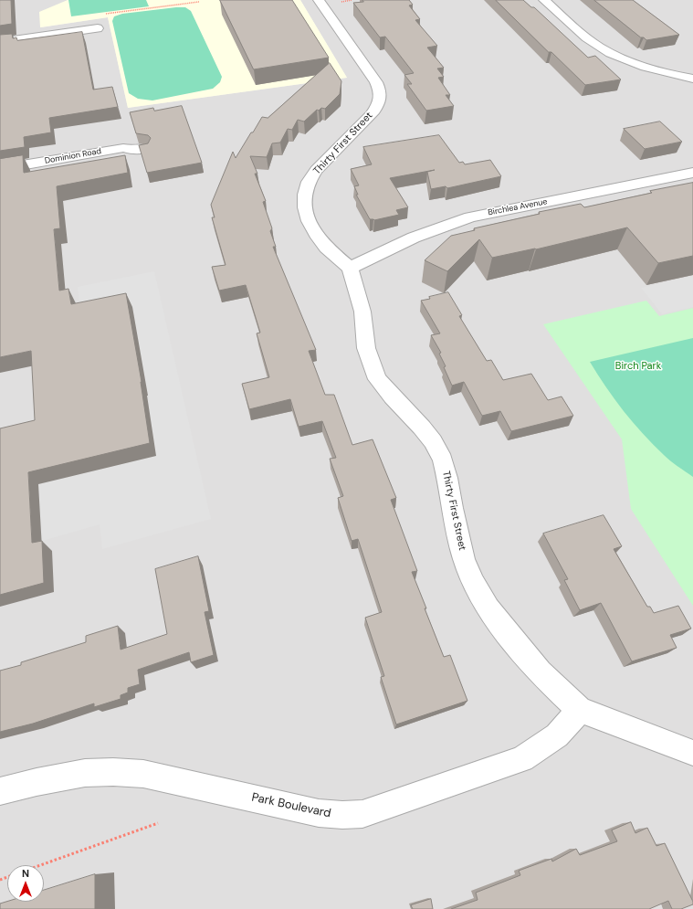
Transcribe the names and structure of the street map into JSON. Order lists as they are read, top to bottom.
{
  "streets": {
    "street": [
      "Thirty First Street",
      "Dominion Road",
      "Birchlea Avenue",
      "Park Boulevard"
    ]
  },
  "crossings": [
    ["Thirty First Street", "Birchlea Avenue"],
    ["Thirty First Street", "Park Boulevard"]
  ],
  "parks": ["Birch Park"],
  "north": "top"
}
